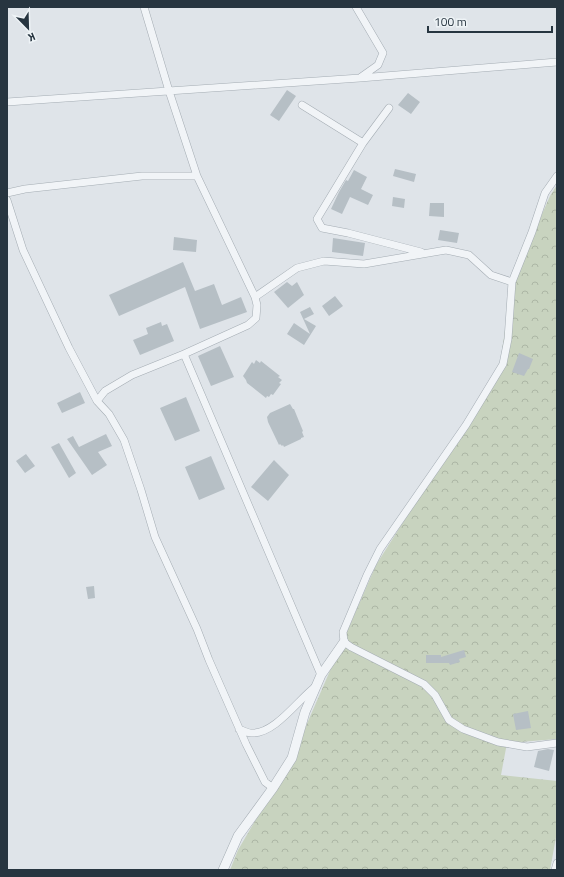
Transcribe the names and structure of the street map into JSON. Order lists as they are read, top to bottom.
{
  "scale_bar": "100 m",
  "north": "bottom right"
}
